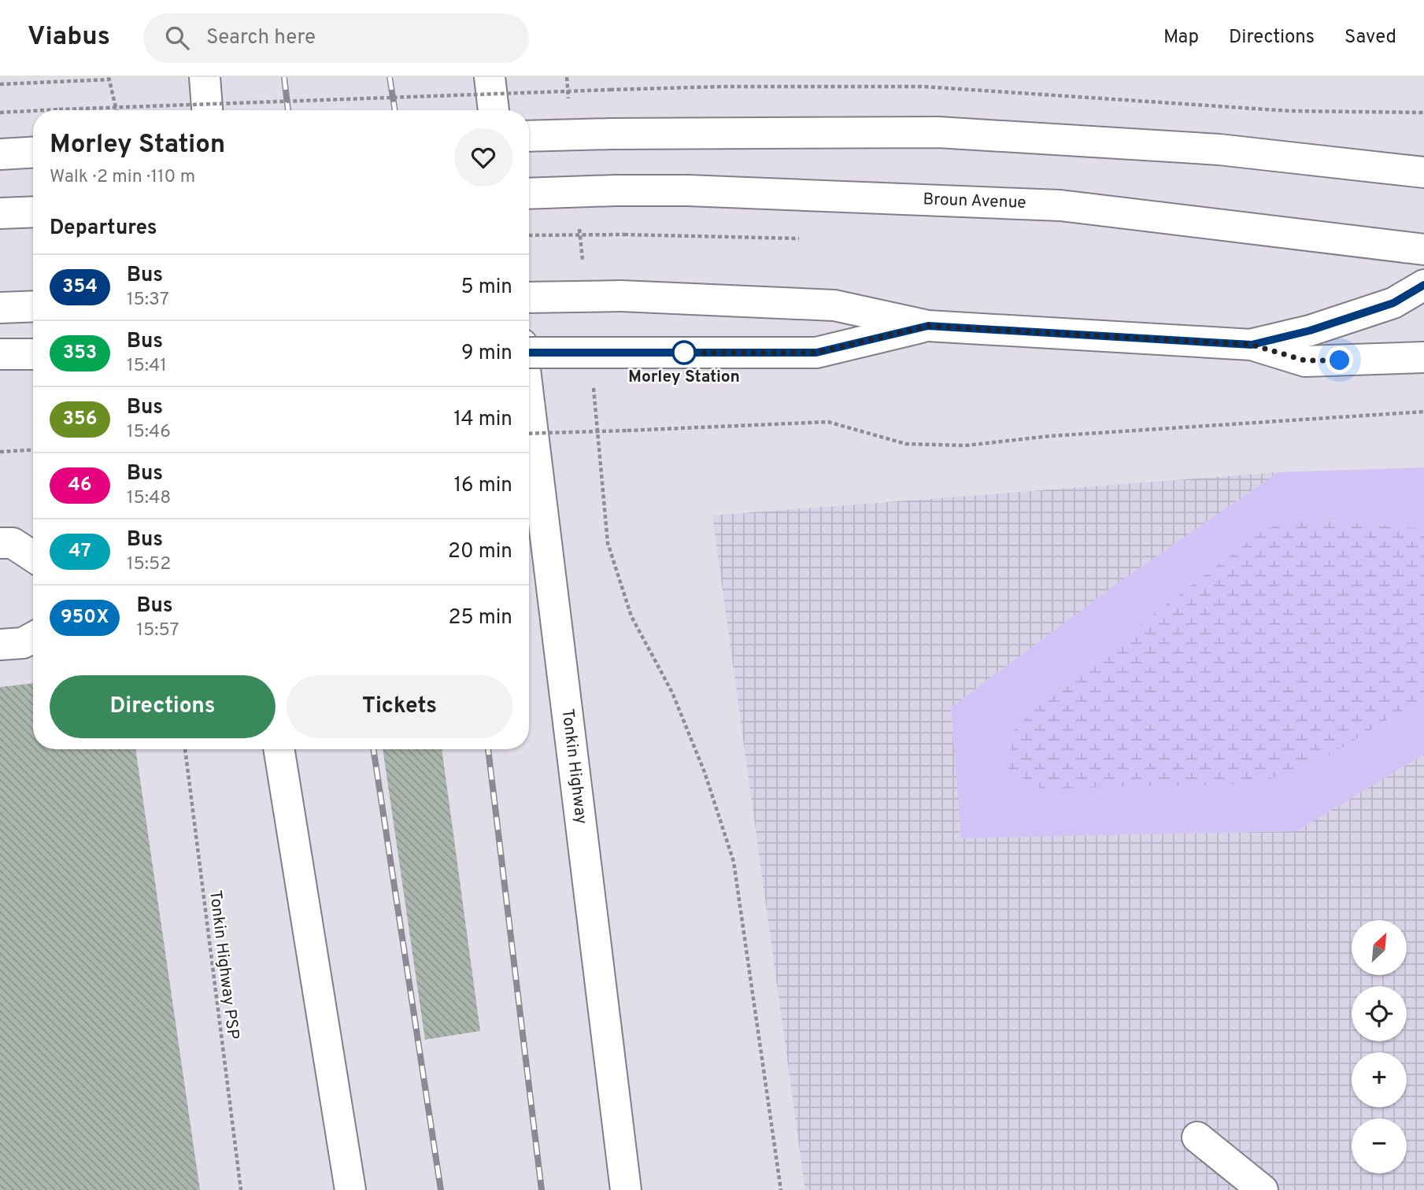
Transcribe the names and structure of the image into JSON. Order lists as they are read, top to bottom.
{
  "streets": {
    "main road": ["Broun Avenue", "Tonkin Highway"],
    "path": ["Tonkin Highway PSP"]
  },
  "places": ["Morley Station"],
  "lines": ["bus line 354"],
  "north": "top right",
  "page": {
    "header": "Viabus",
    "search": "Search here",
    "nav": ["Map", "Directions", "Saved"],
    "heading": [
      ["Morley Station", "Walk · 2 min · 110 m"],
      "Departures"
    ],
    "list": [
      {
        "mark": "354",
        "name": "Bus",
        "note": "15:37",
        "value": "5 min"
      },
      {
        "mark": "353",
        "name": "Bus",
        "note": "15:41",
        "value": "9 min"
      },
      {
        "mark": "356",
        "name": "Bus",
        "note": "15:46",
        "value": "14 min"
      },
      {
        "mark": "46",
        "name": "Bus",
        "note": "15:48",
        "value": "16 min"
      },
      {
        "mark": "47",
        "name": "Bus",
        "note": "15:52",
        "value": "20 min"
      },
      {
        "mark": "950X",
        "name": "Bus",
        "note": "15:57",
        "value": "25 min"
      }
    ],
    "buttons": ["Directions", "Tickets"],
    "map_buttons": ["+", "−"]
  }
}
